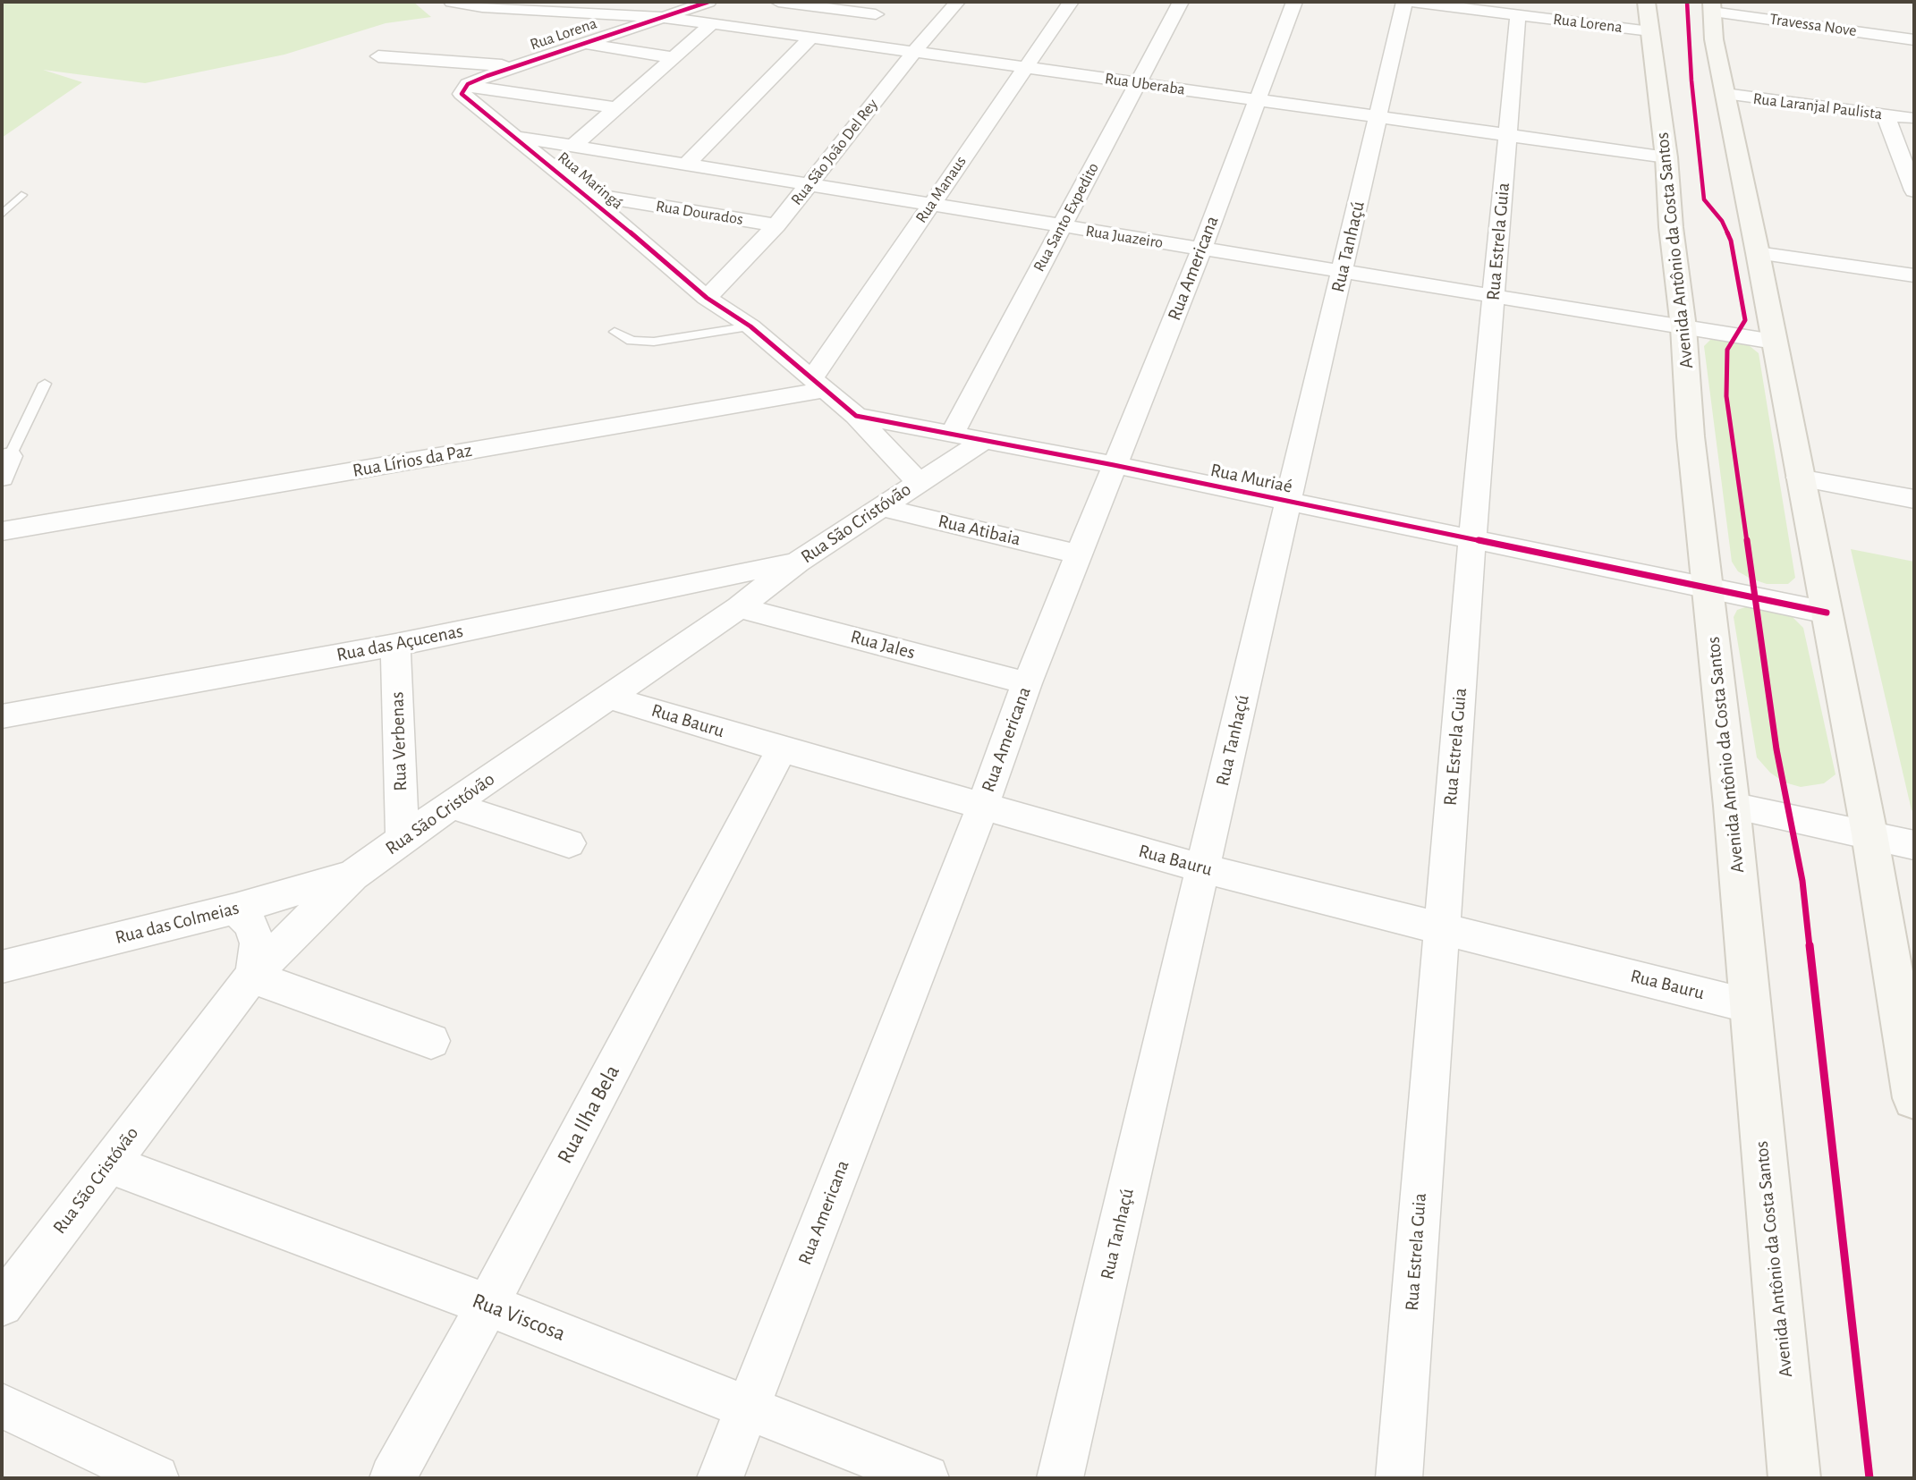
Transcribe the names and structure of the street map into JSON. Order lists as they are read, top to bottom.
{
  "streets": {
    "street": [
      "Rua Lorena",
      "Travessa Nove",
      "Rua Uberaba",
      "Rua Laranjal Paulista",
      "Rua São João Del Rey",
      "Rua Maringá",
      "Rua Manaus",
      "Rua Dourados",
      "Rua Santo Expedito",
      "Rua Juazeiro",
      "Rua Estrela Guia",
      "Rua Tanhaçú",
      "Avenida Antônio da Costa Santos",
      "Rua Americana",
      "Rua Lírios da Paz",
      "Rua Muriaé",
      "Rua São Cristóvão",
      "Rua Atibaia",
      "Rua das Açucenas",
      "Rua Jales",
      "Rua Bauru",
      "Rua Verbenas",
      "Rua das Colmeias",
      "Rua Ilha Bela",
      "Rua Viscosa"
    ]
  },
  "crossings": [
    ["Rua Lorena", "Rua Uberaba"],
    ["Rua Lorena", "Rua Maringá"],
    ["Rua Lorena", "Rua Estrela Guia"],
    ["Rua Lorena", "Avenida Antônio da Costa Santos"],
    ["Rua Uberaba", "Rua São João Del Rey"],
    ["Rua Uberaba", "Rua Manaus"],
    ["Rua Uberaba", "Rua Santo Expedito"],
    ["Rua Uberaba", "Rua Estrela Guia"],
    ["Rua Uberaba", "Rua Tanhaçú"],
    ["Rua Uberaba", "Avenida Antônio da Costa Santos"],
    ["Rua Uberaba", "Rua Americana"],
    ["Rua São João Del Rey", "Rua Maringá"],
    ["Rua São João Del Rey", "Rua Dourados"],
    ["Rua São João Del Rey", "Rua Juazeiro"],
    ["Rua São João Del Rey", "Rua Muriaé"],
    ["Rua Maringá", "Rua Dourados"],
    ["Rua Maringá", "Rua Juazeiro"],
    ["Rua Maringá", "Rua Muriaé"],
    ["Rua Manaus", "Rua Juazeiro"],
    ["Rua Manaus", "Rua Lírios da Paz"],
    ["Rua Manaus", "Rua Muriaé"],
    ["Rua Santo Expedito", "Rua Juazeiro"],
    ["Rua Santo Expedito", "Rua Muriaé"],
    ["Rua Juazeiro", "Rua Estrela Guia"],
    ["Rua Juazeiro", "Rua Tanhaçú"],
    ["Rua Juazeiro", "Avenida Antônio da Costa Santos"],
    ["Rua Juazeiro", "Rua Americana"],
    ["Rua Estrela Guia", "Rua Muriaé"],
    ["Rua Estrela Guia", "Rua Bauru"],
    ["Rua Tanhaçú", "Rua Muriaé"],
    ["Rua Tanhaçú", "Rua Bauru"],
    ["Avenida Antônio da Costa Santos", "Rua Muriaé"],
    ["Avenida Antônio da Costa Santos", "Rua Bauru"],
    ["Rua Americana", "Rua Muriaé"],
    ["Rua Americana", "Rua Atibaia"],
    ["Rua Americana", "Rua Jales"],
    ["Rua Americana", "Rua Bauru"],
    ["Rua Americana", "Rua Viscosa"],
    ["Rua Lírios da Paz", "Rua Muriaé"],
    ["Rua Muriaé", "Rua São Cristóvão"],
    ["Rua São Cristóvão", "Rua Atibaia"],
    ["Rua São Cristóvão", "Rua das Açucenas"],
    ["Rua São Cristóvão", "Rua Jales"],
    ["Rua São Cristóvão", "Rua Bauru"],
    ["Rua São Cristóvão", "Rua Verbenas"],
    ["Rua São Cristóvão", "Rua das Colmeias"],
    ["Rua São Cristóvão", "Rua Viscosa"],
    ["Rua das Açucenas", "Rua Verbenas"],
    ["Rua Bauru", "Rua Ilha Bela"],
    ["Rua Ilha Bela", "Rua Viscosa"]
  ]
}
